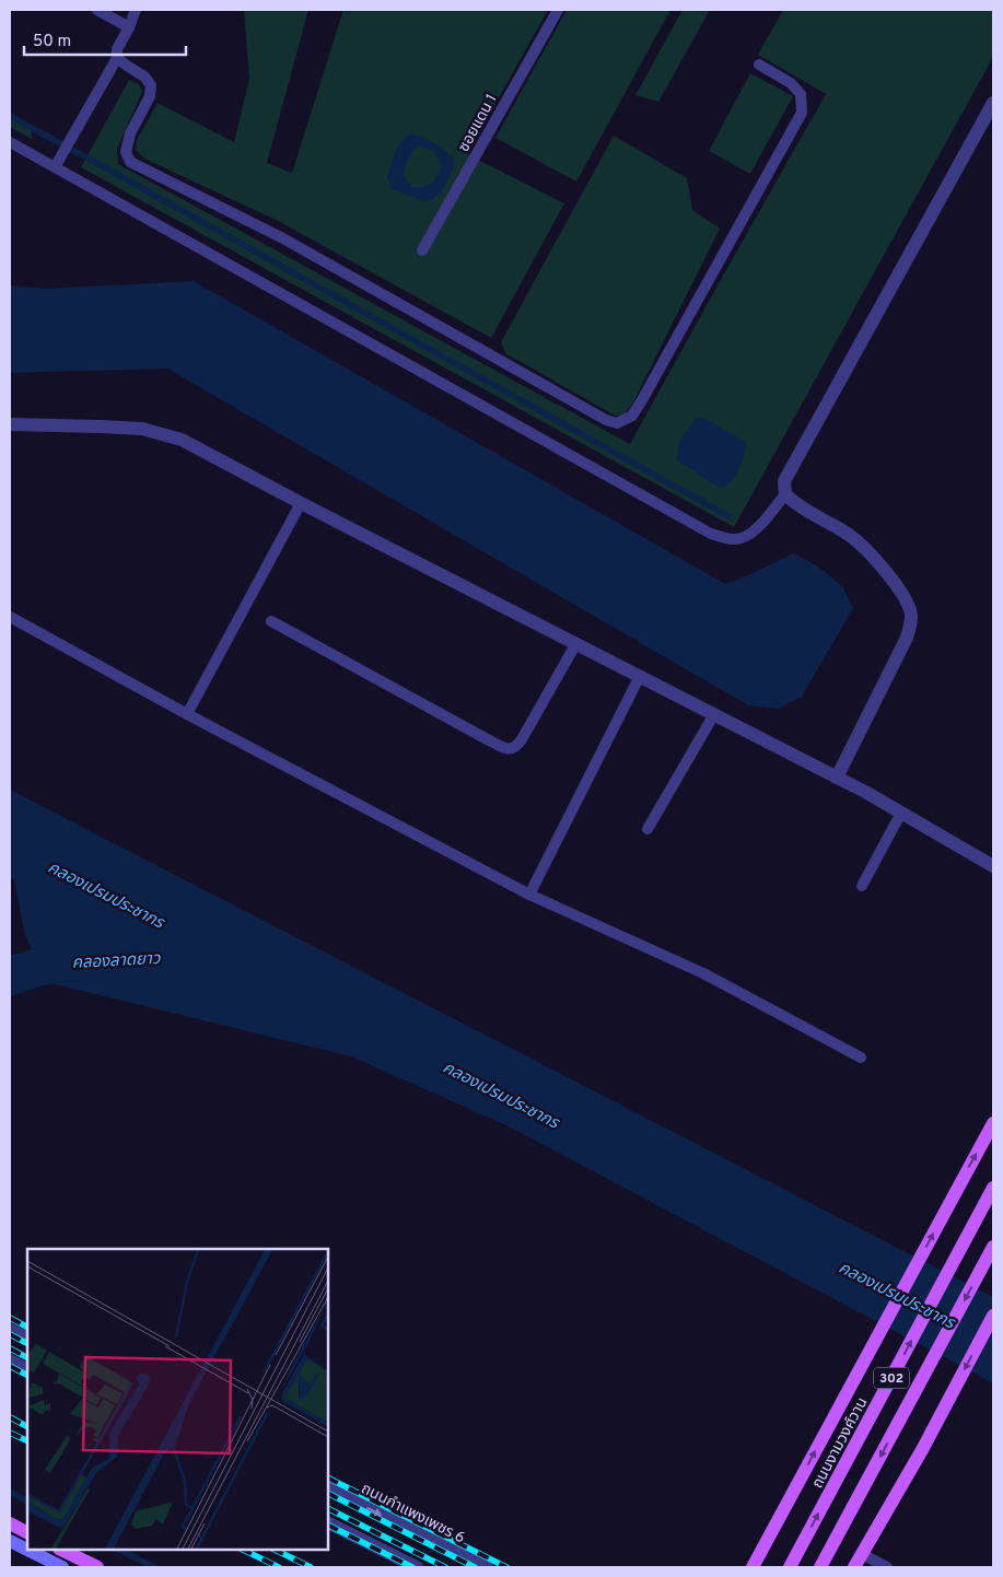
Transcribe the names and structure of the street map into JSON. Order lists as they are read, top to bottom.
{
  "streets": {
    "main road": ["302", "ถนนงามวงศ์วาน"],
    "street": ["ถนนกำแพงเพชร 6"],
    "lane": ["ซอยแดน 1"]
  },
  "water": ["คลองเปรมประชากร", "คลองลาดยาว"],
  "scale_bar": "50 m"
}
